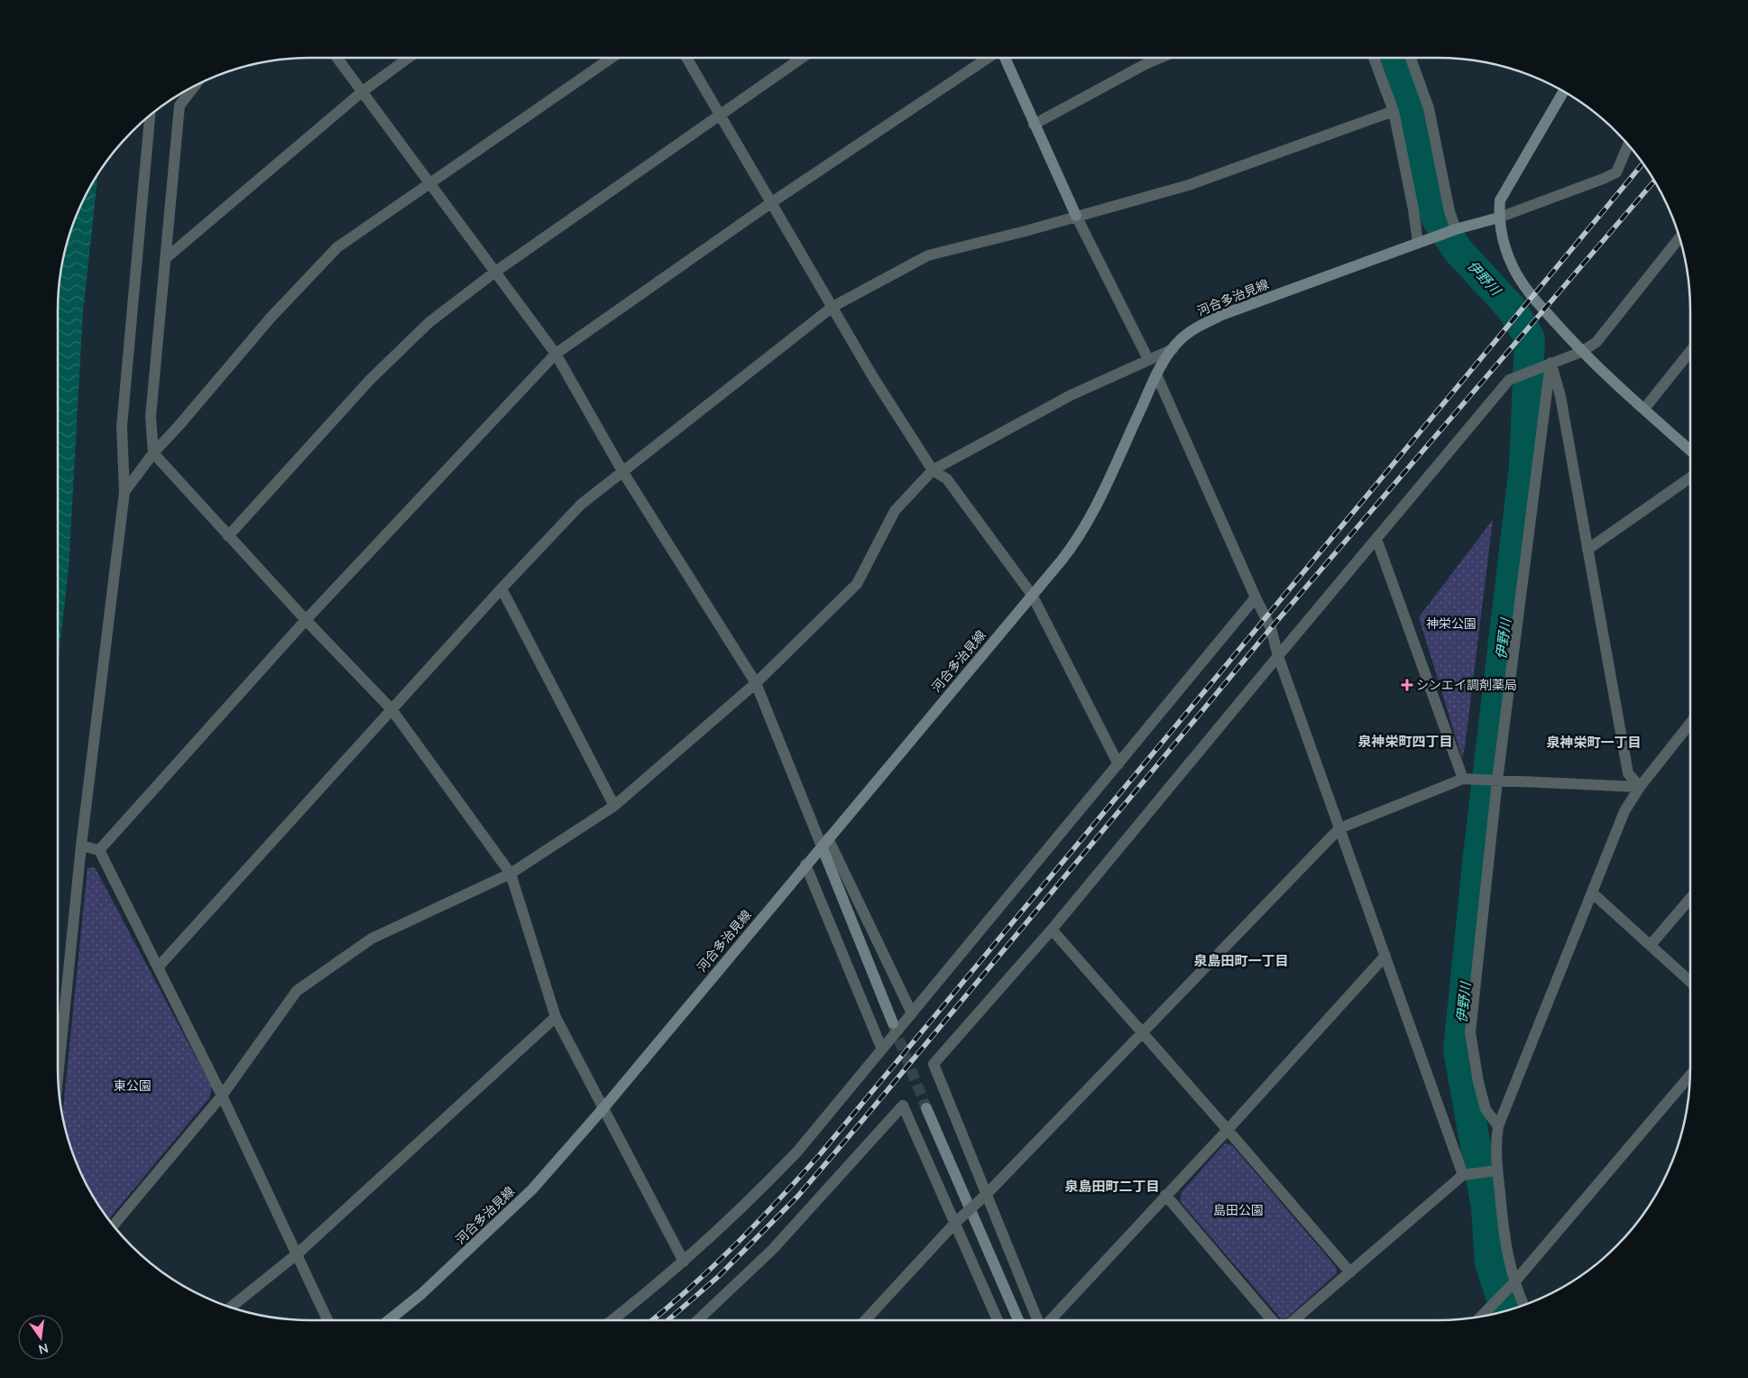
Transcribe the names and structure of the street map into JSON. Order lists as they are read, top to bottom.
{
  "streets": {
    "main road": ["河合多治見線"]
  },
  "districts": [
    "泉神栄町四丁目",
    "泉神栄町一丁目",
    "泉島田町一丁目",
    "泉島田町二丁目"
  ],
  "water": ["伊野川"],
  "parks": ["神栄公園", "東公園", "島田公園"],
  "places": {
    "health": ["シンエイ調剤薬局"]
  },
  "north": "bottom"
}
